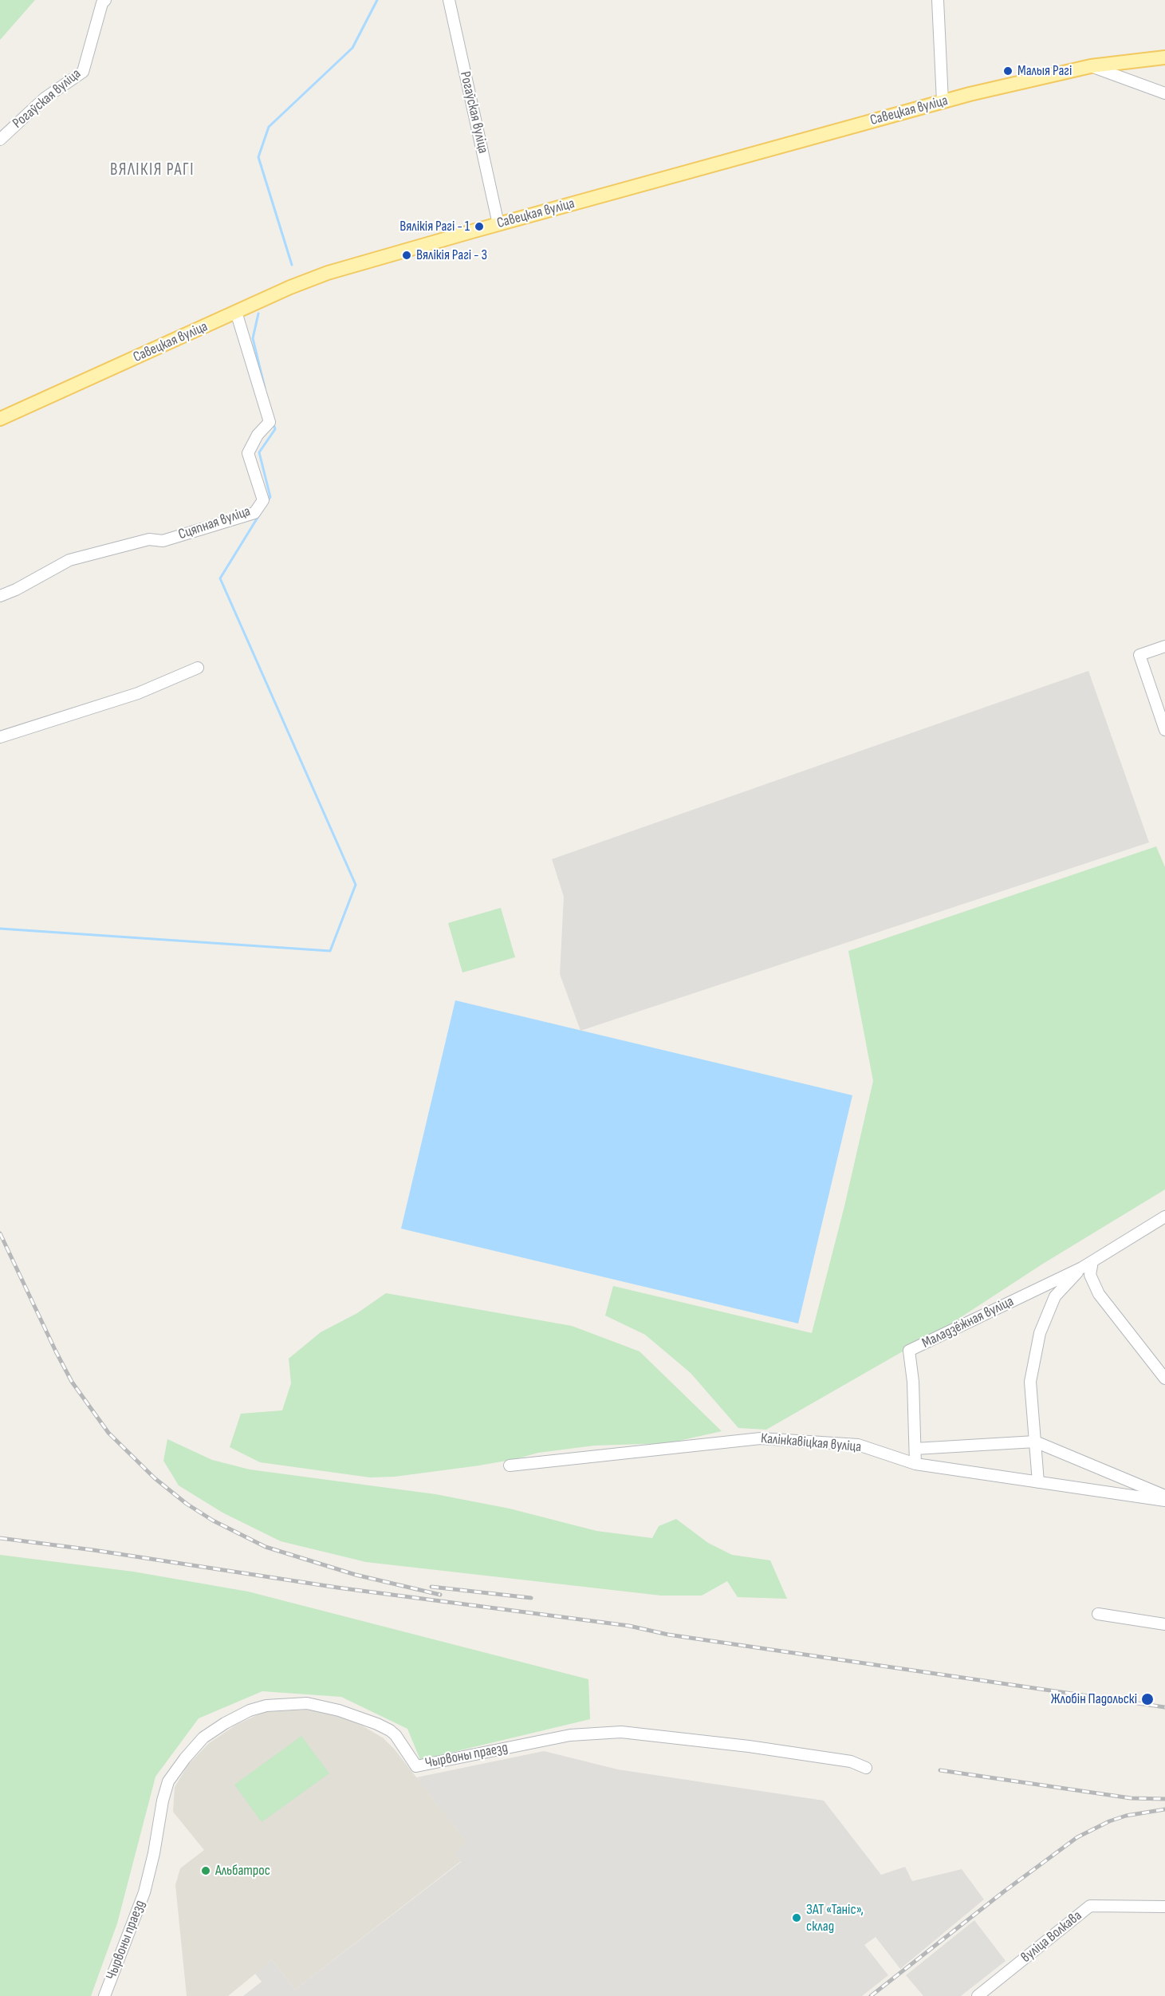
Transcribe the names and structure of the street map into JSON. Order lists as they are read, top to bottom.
{
  "streets": {
    "main road": ["Савецкая вуліца"],
    "street": [
      "Рогаўская вуліца",
      "Сцяпная вуліца",
      "Маладзёжная вуліца",
      "Калінкавіцкая вуліца",
      "Чырвоны праезд",
      "вуліца Волкава"
    ]
  },
  "crossings": [
    ["Рогаўская вуліца", "Савецкая вуліца"],
    ["Савецкая вуліца", "Сцяпная вуліца"]
  ],
  "districts": ["ВЯЛІКІЯ РАГІ"],
  "places": [
    "Малыя Рагі",
    "Вялікія Рагі - 1",
    "Вялікія Рагі - 3",
    "Жлобін Падольскі",
    "Альбатрос",
    "ЗАТ «Таніс», склад"
  ]
}
